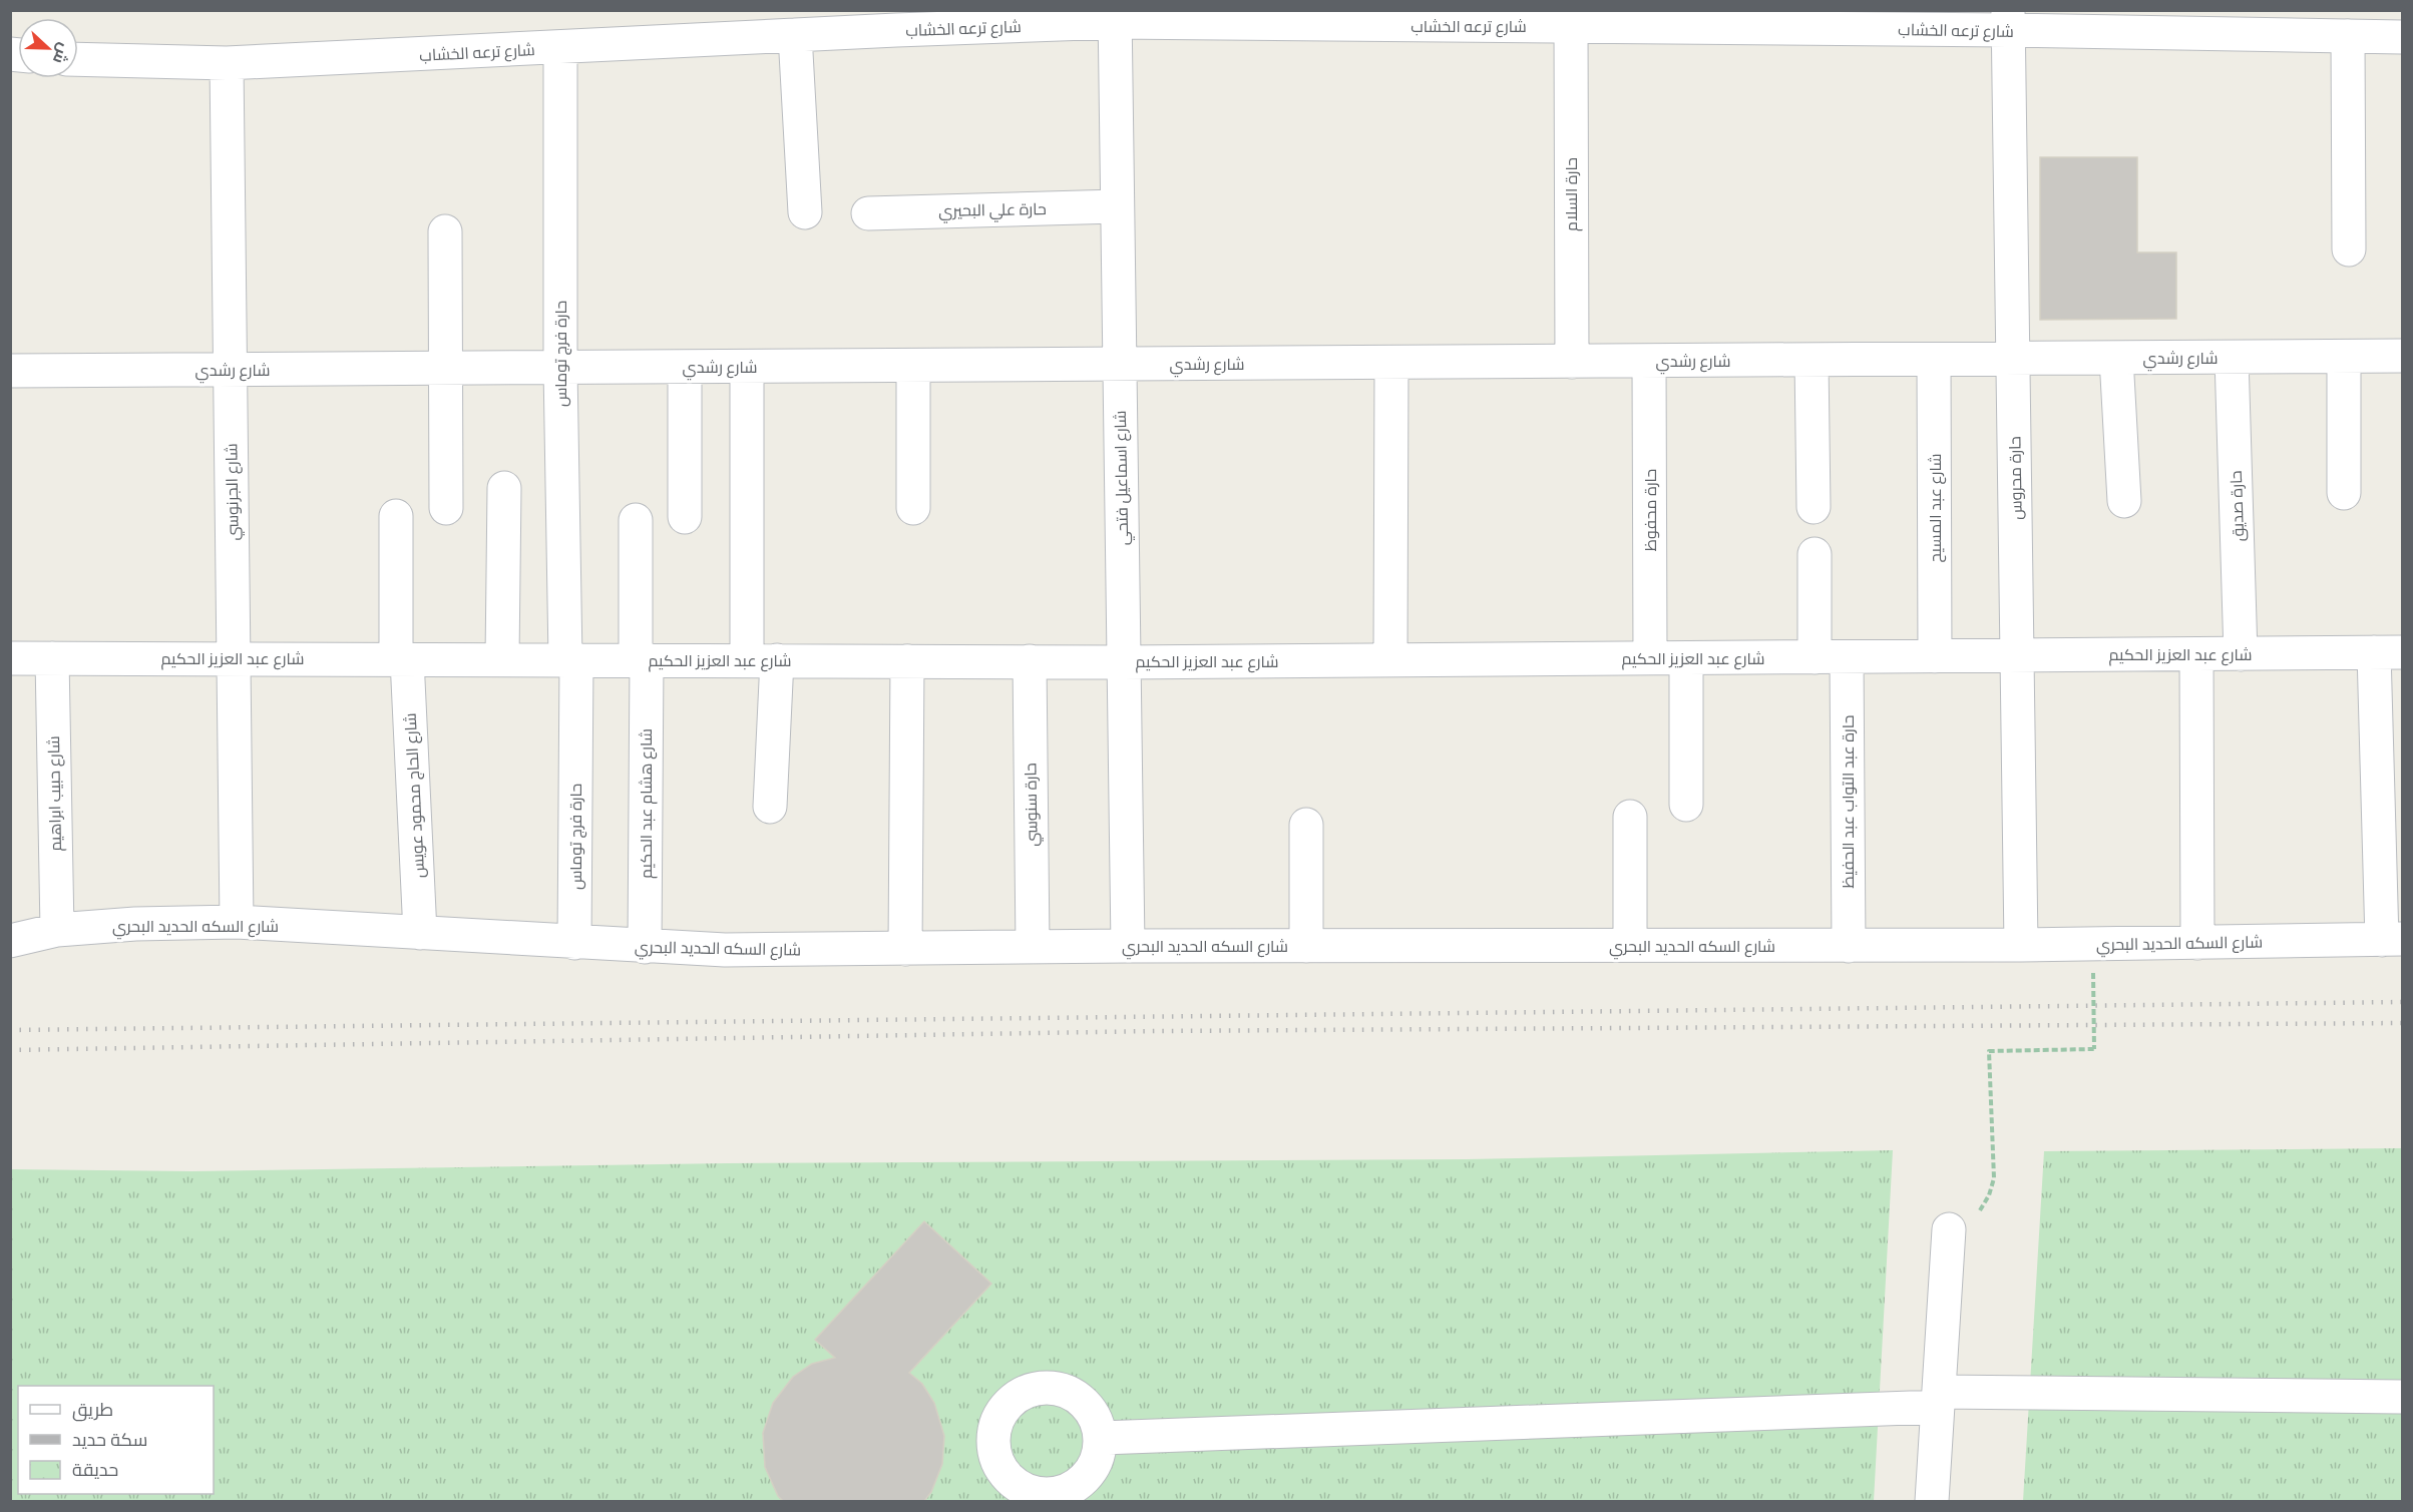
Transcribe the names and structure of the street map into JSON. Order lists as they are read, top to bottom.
{
  "streets": {
    "street": [
      "شارع ترعه الخشاب",
      "حارة السلام",
      "حارة علي البحيري",
      "حارة فرج توماس",
      "شارع رشدي",
      "شارع اسماعيل فتحي",
      "حارة محروس",
      "شارع الجرنوسي",
      "حارة صديق",
      "شارع عبد المسيح",
      "حارة محفوظ",
      "شارع عبد العزيز الحكيم",
      "شارع حبيب ابراهيم",
      "شارع الحاج محمود عويس",
      "حارة عبد التواب عبد الحفيظ",
      "شارع هشام عبد الحكيم",
      "حارة سنوسي",
      "شارع السكه الحديد البحري"
    ]
  },
  "crossings": [
    ["شارع ترعه الخشاب", "حارة السلام"],
    ["شارع ترعه الخشاب", "حارة فرج توماس"],
    ["شارع ترعه الخشاب", "شارع اسماعيل فتحي"],
    ["شارع ترعه الخشاب", "حارة محروس"],
    ["شارع ترعه الخشاب", "شارع الجرنوسي"],
    ["حارة السلام", "شارع رشدي"],
    ["حارة علي البحيري", "شارع اسماعيل فتحي"],
    ["حارة فرج توماس", "شارع رشدي"],
    ["حارة فرج توماس", "شارع عبد العزيز الحكيم"],
    ["حارة فرج توماس", "شارع السكه الحديد البحري"],
    ["شارع رشدي", "شارع اسماعيل فتحي"],
    ["شارع رشدي", "حارة محروس"],
    ["شارع رشدي", "شارع الجرنوسي"],
    ["شارع رشدي", "حارة صديق"],
    ["شارع رشدي", "شارع عبد المسيح"],
    ["شارع رشدي", "حارة محفوظ"],
    ["شارع اسماعيل فتحي", "شارع عبد العزيز الحكيم"],
    ["شارع اسماعيل فتحي", "شارع السكه الحديد البحري"],
    ["حارة محروس", "شارع عبد العزيز الحكيم"],
    ["حارة محروس", "شارع السكه الحديد البحري"],
    ["شارع الجرنوسي", "شارع عبد العزيز الحكيم"],
    ["شارع الجرنوسي", "شارع السكه الحديد البحري"],
    ["حارة صديق", "شارع عبد العزيز الحكيم"],
    ["شارع عبد المسيح", "شارع عبد العزيز الحكيم"],
    ["حارة محفوظ", "شارع عبد العزيز الحكيم"],
    ["شارع عبد العزيز الحكيم", "شارع حبيب ابراهيم"],
    ["شارع عبد العزيز الحكيم", "شارع الحاج محمود عويس"],
    ["شارع عبد العزيز الحكيم", "حارة عبد التواب عبد الحفيظ"],
    ["شارع عبد العزيز الحكيم", "شارع هشام عبد الحكيم"],
    ["شارع عبد العزيز الحكيم", "حارة سنوسي"],
    ["شارع حبيب ابراهيم", "شارع السكه الحديد البحري"],
    ["شارع الحاج محمود عويس", "شارع السكه الحديد البحري"],
    ["حارة عبد التواب عبد الحفيظ", "شارع السكه الحديد البحري"],
    ["شارع هشام عبد الحكيم", "شارع السكه الحديد البحري"],
    ["حارة سنوسي", "شارع السكه الحديد البحري"]
  ],
  "legend": ["طريق", "سكة حديد", "حديقة"],
  "north": "right"
}
